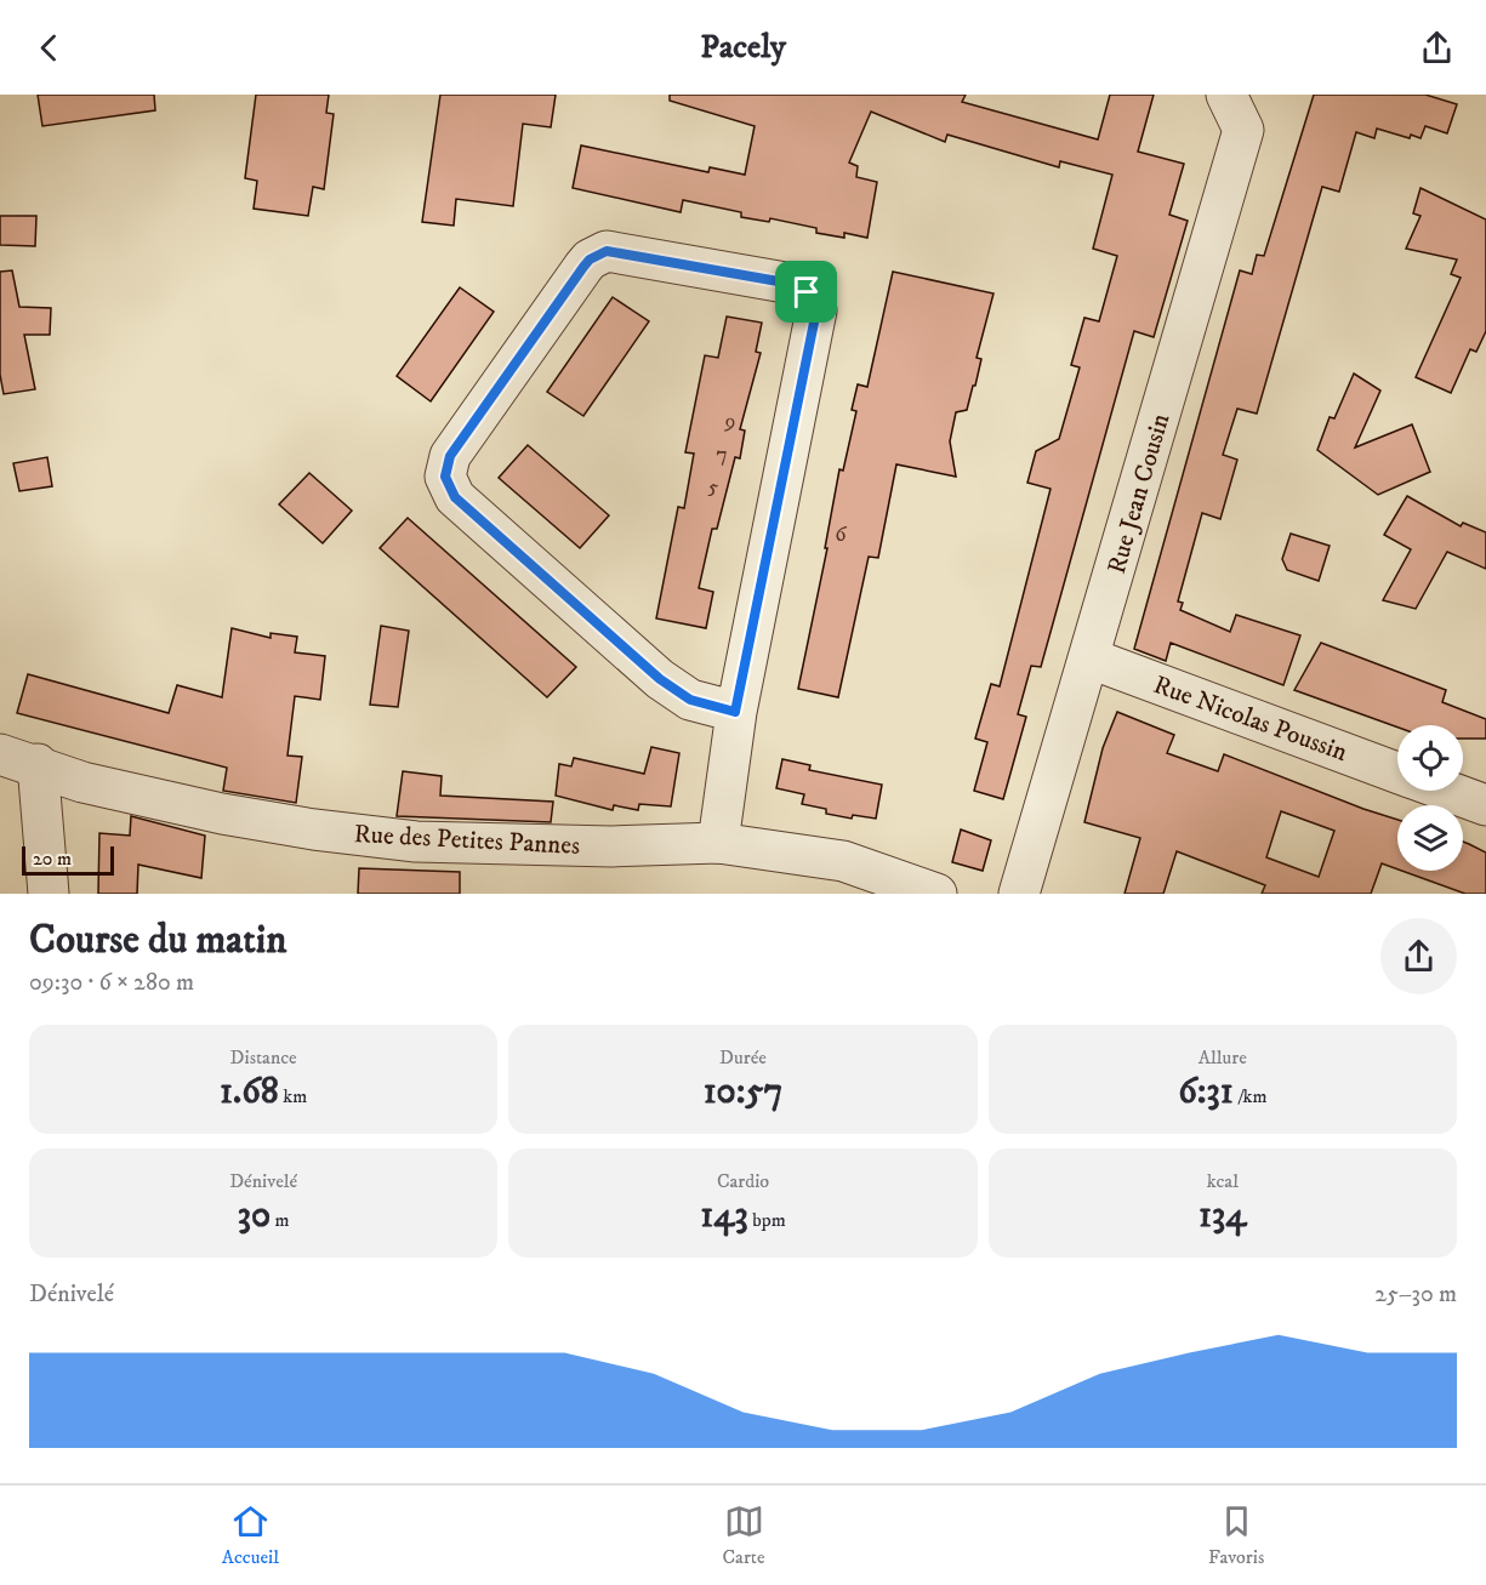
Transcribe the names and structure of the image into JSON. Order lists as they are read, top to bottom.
{
  "streets": {
    "street": ["Rue Jean Cousin", "Rue Nicolas Poussin", "Rue des Petites Pannes"]
  },
  "crossings": [
    ["Rue Jean Cousin", "Rue Nicolas Poussin"]
  ],
  "house_numbers": [
    "9",
    "7",
    "5",
    "6"
  ],
  "scale_bar": "20 m",
  "page": {
    "header": "Pacely",
    "scale": "20 m",
    "heading": ["Course du matin", "09:30 · 6 × 280 m"],
    "stats": [
      ["Distance", "1.68 km"],
      ["Durée", "10:57"],
      ["Allure", "6:31 /km"],
      ["Dénivelé", "30 m"],
      ["Cardio", "143 bpm"],
      ["kcal", "134"]
    ],
    "chart": ["Dénivelé", "25–30 m"],
    "tabs": ["Accueil", "Carte", "Favoris"]
  }
}
